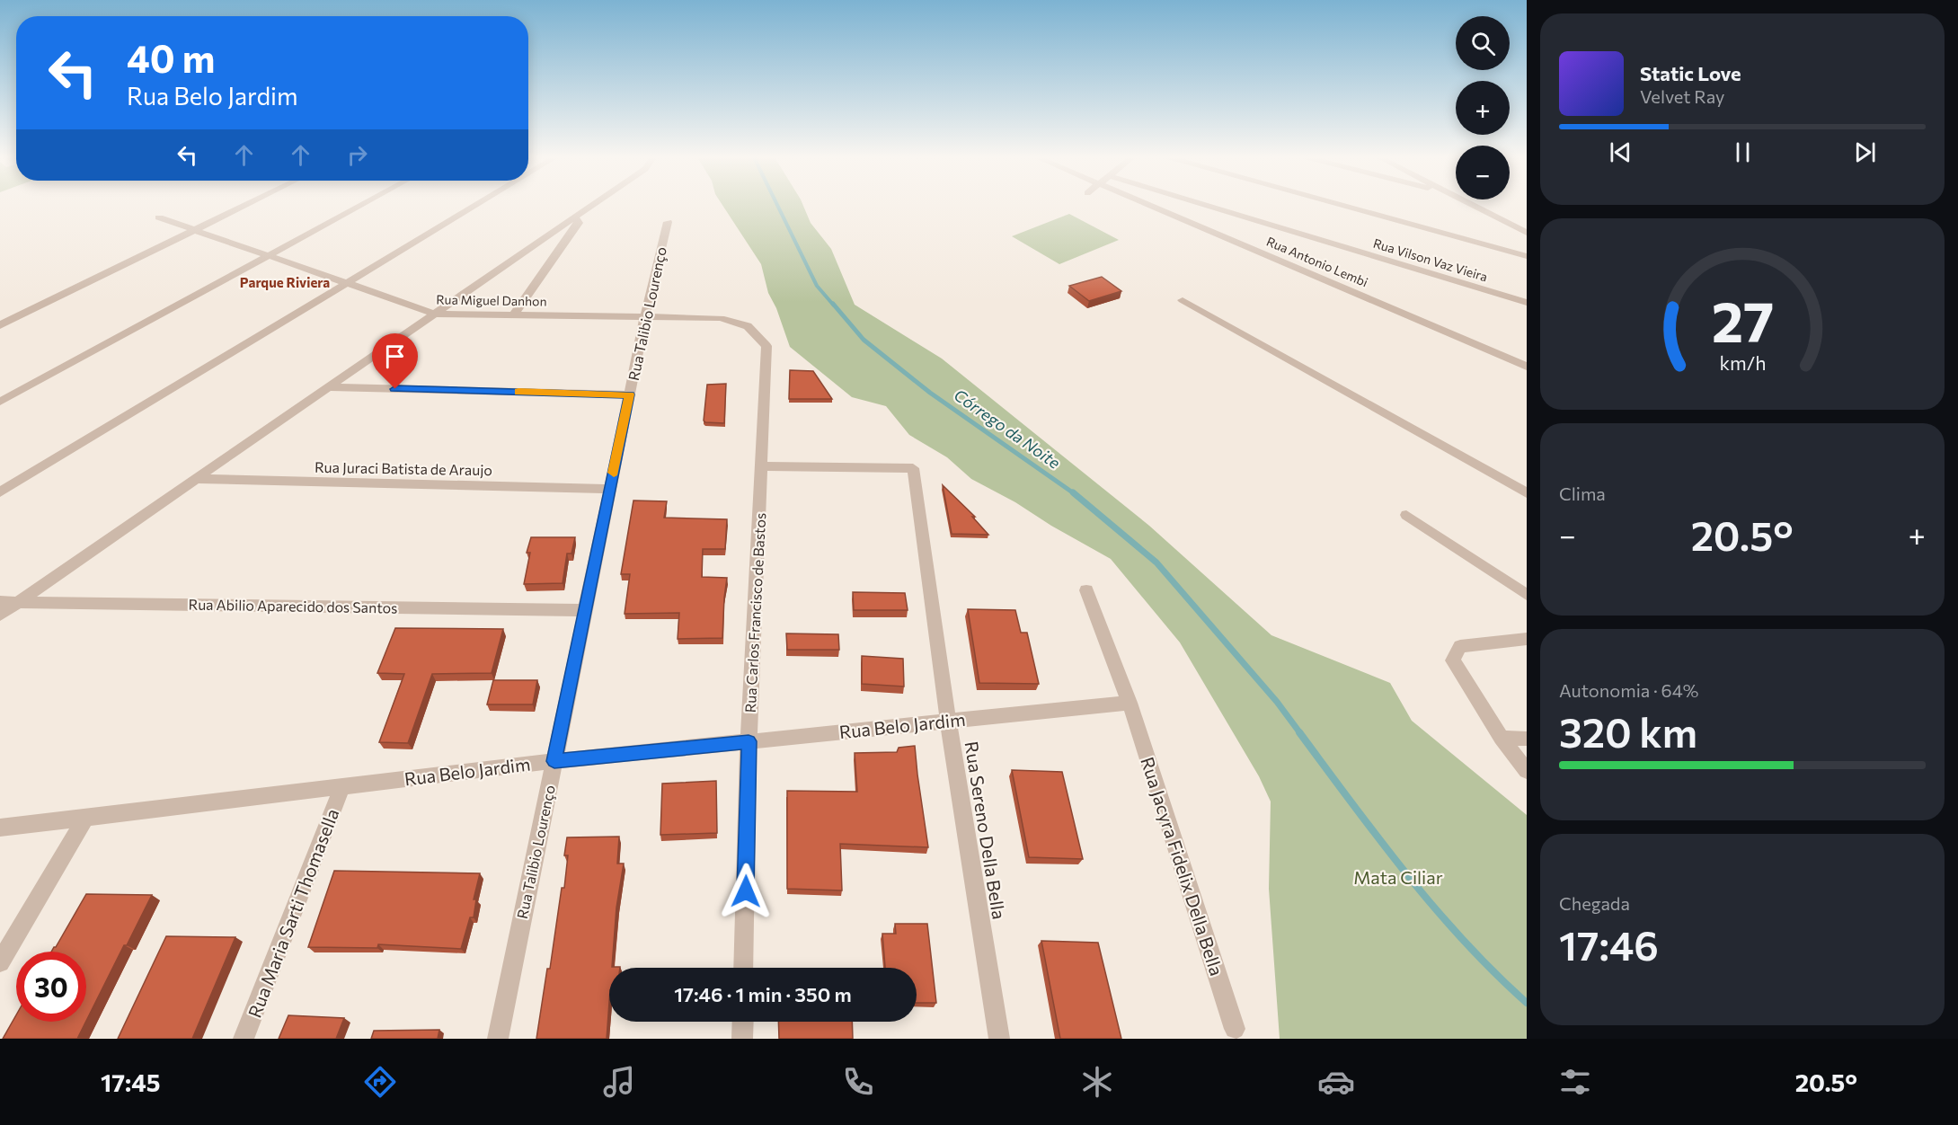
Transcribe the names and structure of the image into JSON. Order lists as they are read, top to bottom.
{
  "streets": {
    "street": [
      "Rua Vilson Vaz Vieira",
      "Rua Antonio Lembi",
      "Rua Miguel Danhon",
      "Rua Talibio Lourenço",
      "Rua Juraci Batista de Araujo",
      "Rua Abilio Aparecido dos Santos",
      "Rua Carlos Francisco de Bastos",
      "Rua Belo Jardim",
      "Rua Sereno Della Bella",
      "Rua Jacyra Fidelix Della Bella",
      "Rua Maria Sarti Thomasella"
    ]
  },
  "crossings": [
    ["Rua Miguel Danhon", "Rua Talibio Lourenço"],
    ["Rua Miguel Danhon", "Rua Carlos Francisco de Bastos"],
    ["Rua Talibio Lourenço", "Rua Juraci Batista de Araujo"],
    ["Rua Talibio Lourenço", "Rua Abilio Aparecido dos Santos"],
    ["Rua Talibio Lourenço", "Rua Belo Jardim"],
    ["Rua Carlos Francisco de Bastos", "Rua Belo Jardim"],
    ["Rua Carlos Francisco de Bastos", "Rua Sereno Della Bella"],
    ["Rua Belo Jardim", "Rua Sereno Della Bella"],
    ["Rua Belo Jardim", "Rua Jacyra Fidelix Della Bella"],
    ["Rua Belo Jardim", "Rua Maria Sarti Thomasella"]
  ],
  "districts": ["Parque Riviera"],
  "water": ["Córrego da Noite"],
  "parks": ["Mata Ciliar"],
  "page": {
    "map_buttons": ["+", "−"],
    "turn": ["40 m", "Rua Belo Jardim"],
    "song": ["Static Love", "Velvet Ray"],
    "tile": [
      "Clima",
      ["Autonomia · 64%", "320 km"],
      ["Chegada", "17:46"]
    ],
    "heat": ["−", "20.5°", "+"],
    "limit": "30",
    "trip": "17:46 · 1 min · 350 m",
    "tabs": ["17:45", "20.5°"],
    "gauge": ["27", "km/h"]
  }
}
